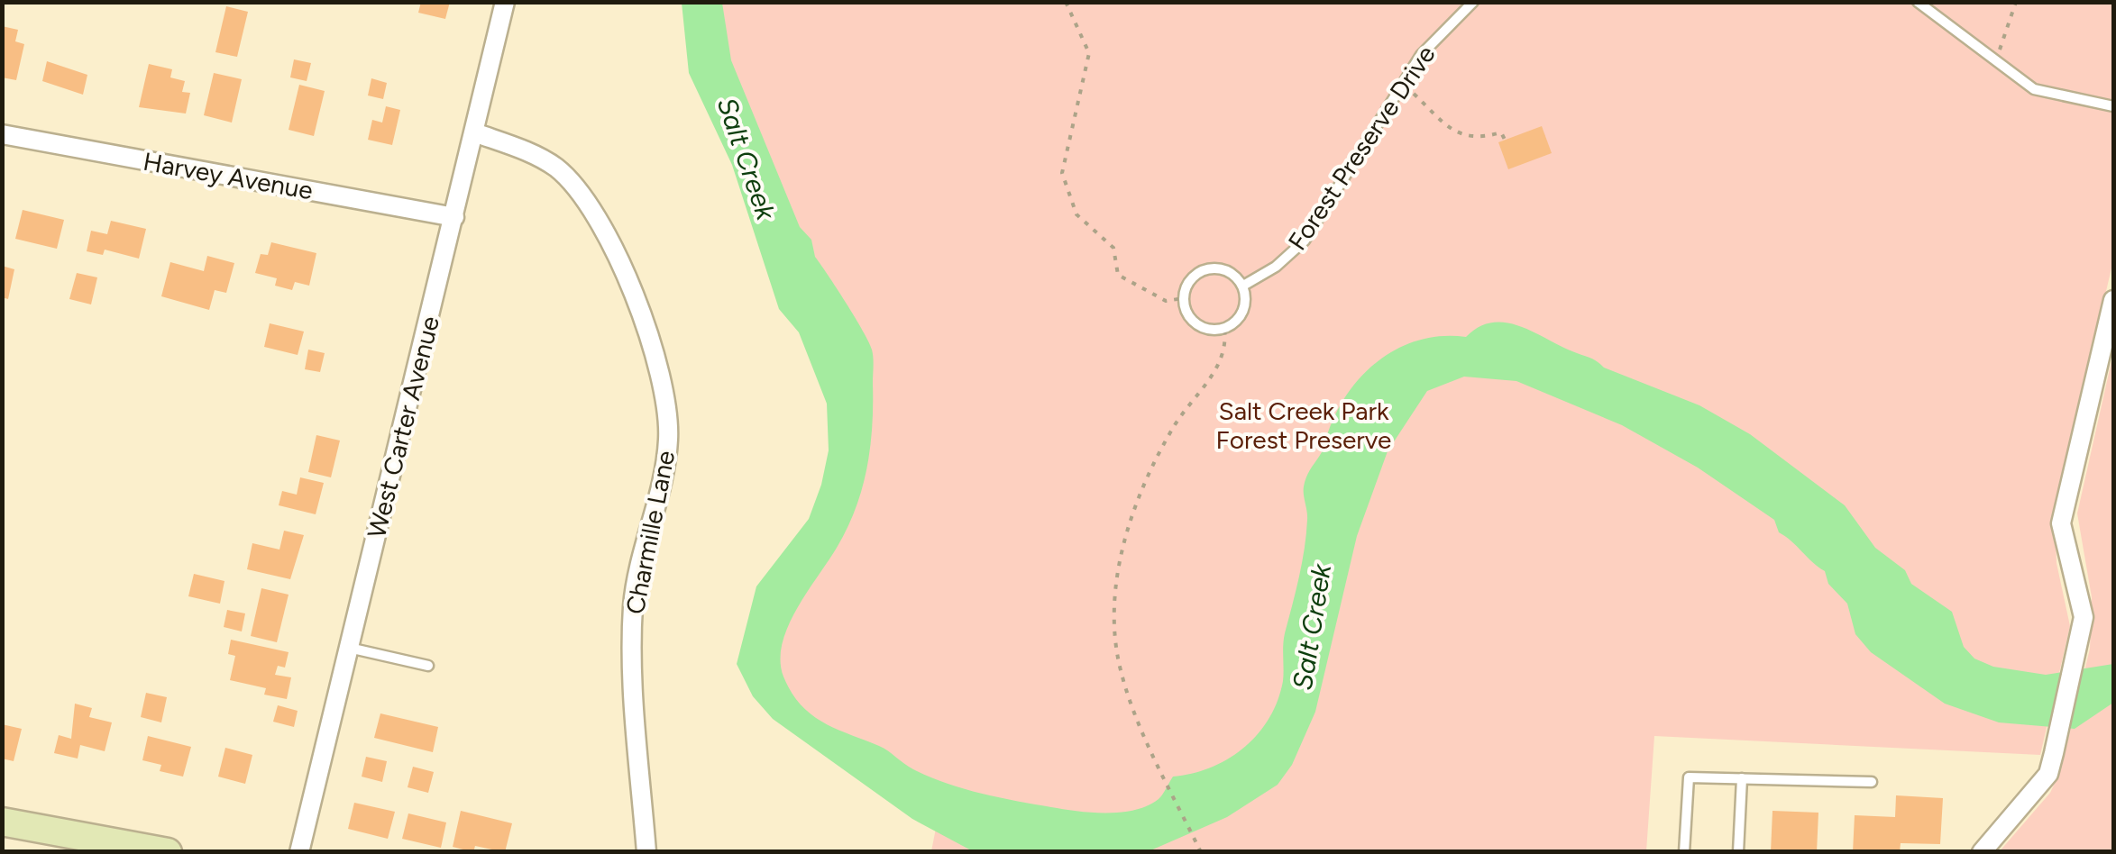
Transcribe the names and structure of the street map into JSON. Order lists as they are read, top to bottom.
{
  "streets": {
    "street": ["Harvey Avenue", "West Carter Avenue", "Charmille Lane"],
    "lane": ["Forest Preserve Drive"]
  },
  "crossings": [
    ["Harvey Avenue", "West Carter Avenue"],
    ["West Carter Avenue", "Charmille Lane"]
  ],
  "water": ["Salt Creek"],
  "parks": ["Salt Creek Park Forest Preserve"]
}
